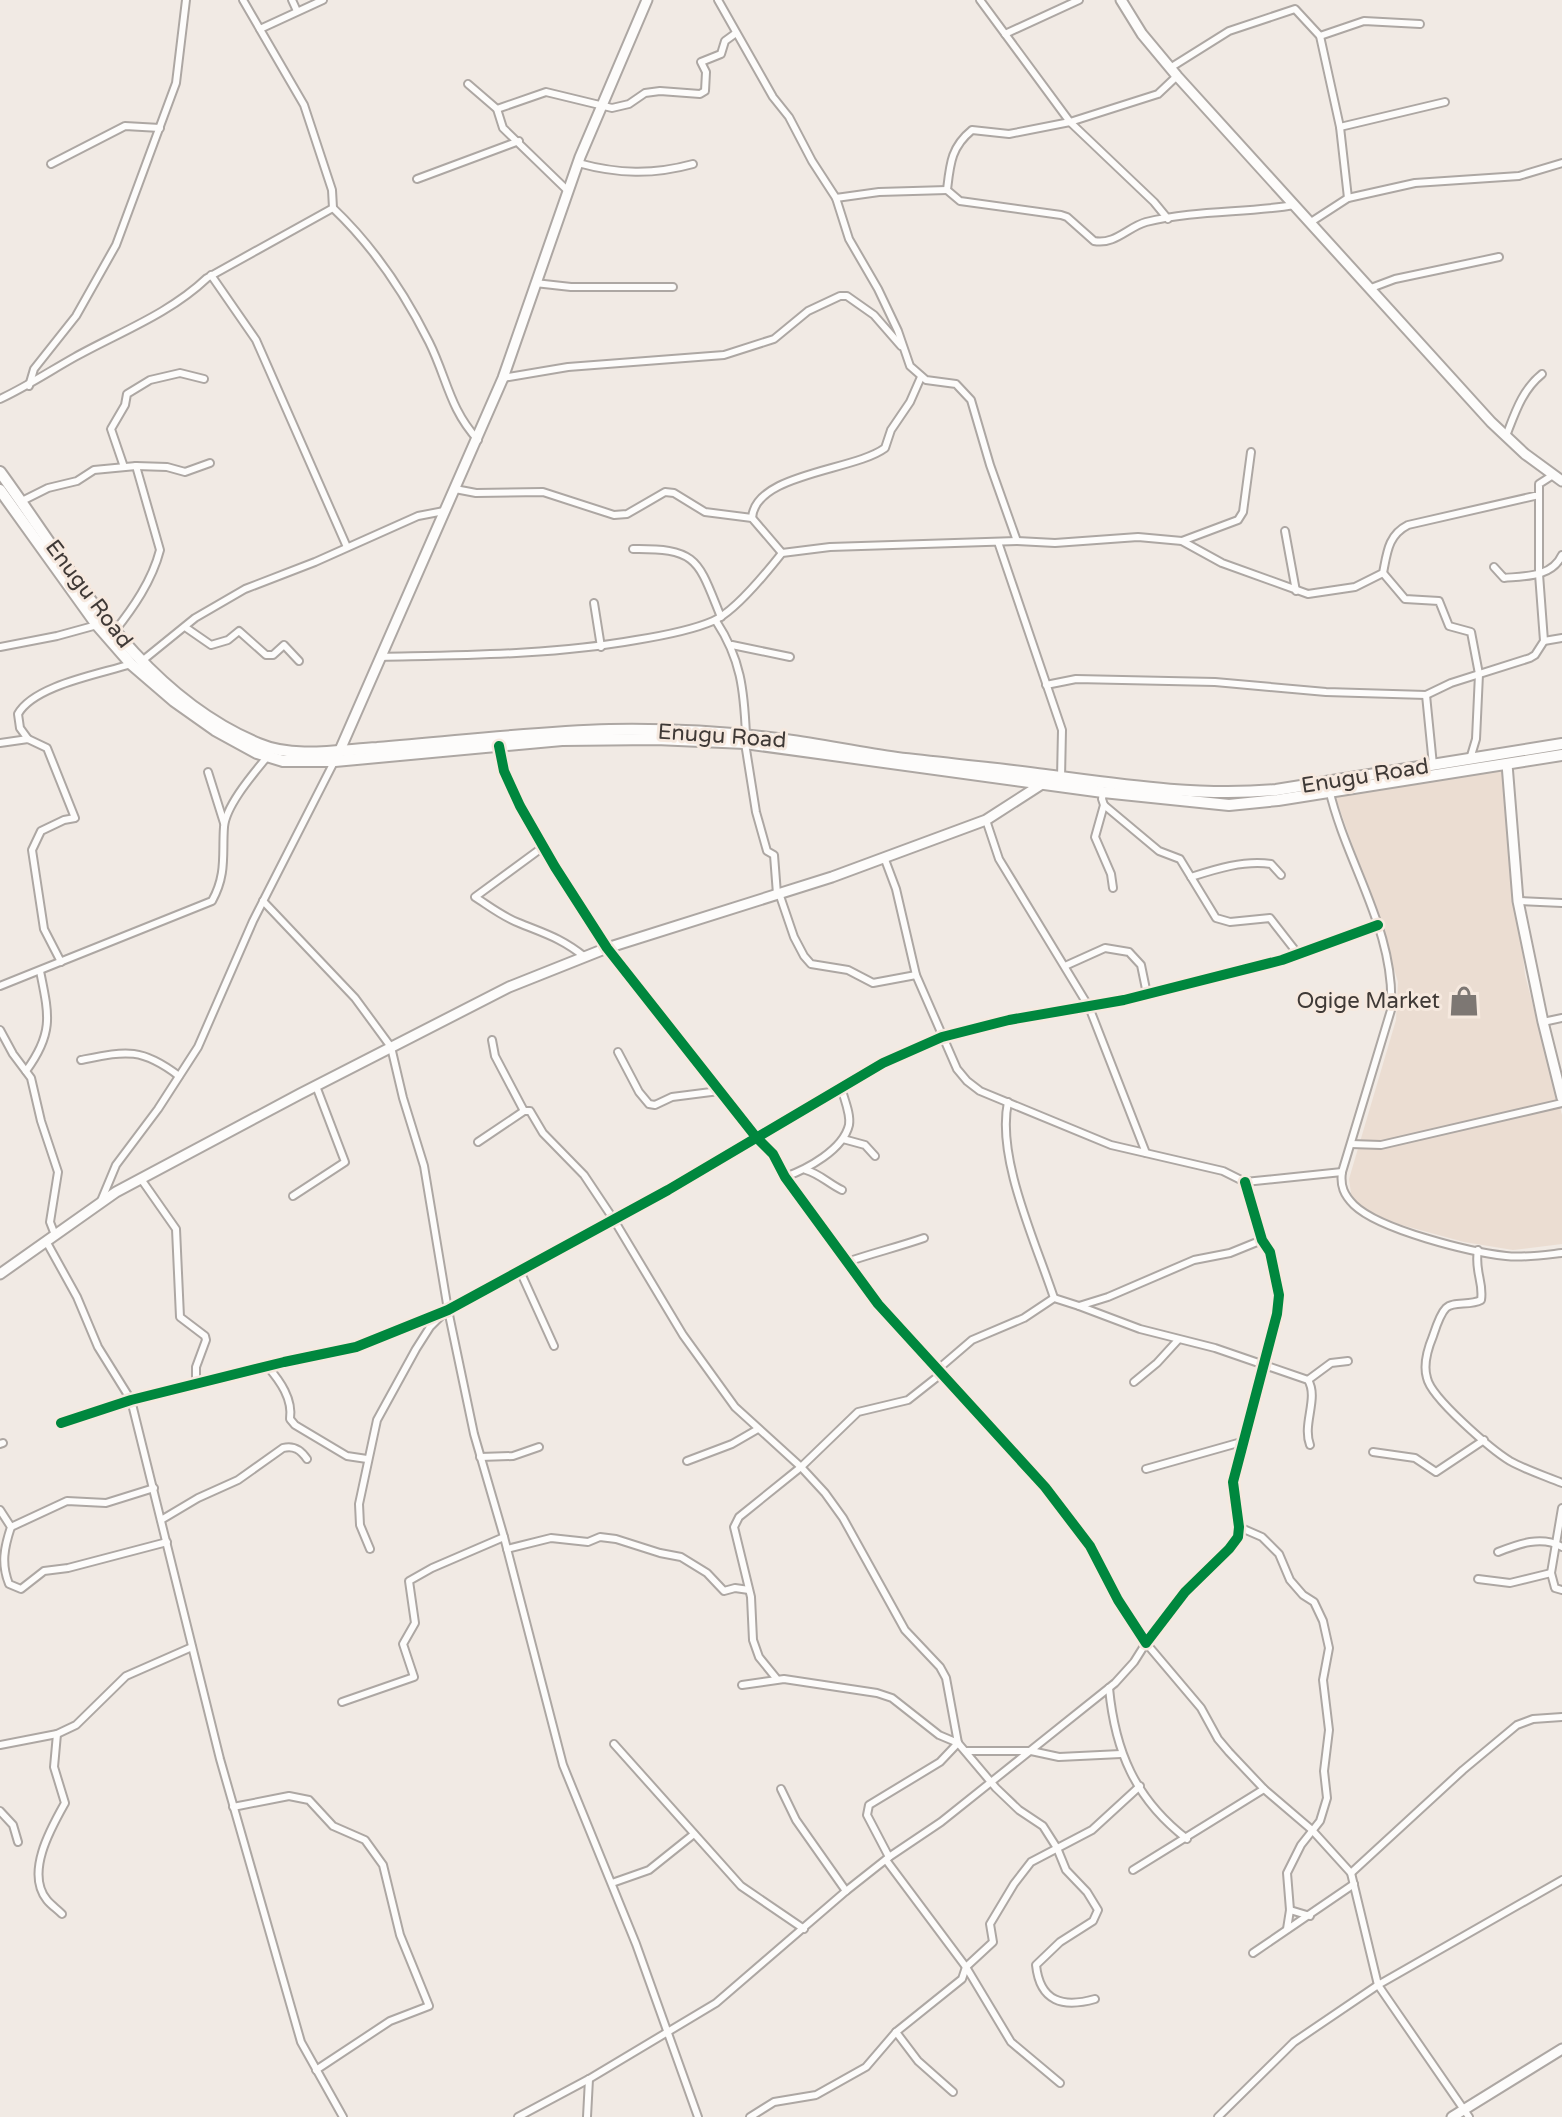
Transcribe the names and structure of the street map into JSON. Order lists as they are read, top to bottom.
{
  "streets": {
    "main road": ["Enugu Road"]
  },
  "places": {
    "shop": ["Ogige Market"]
  }
}
